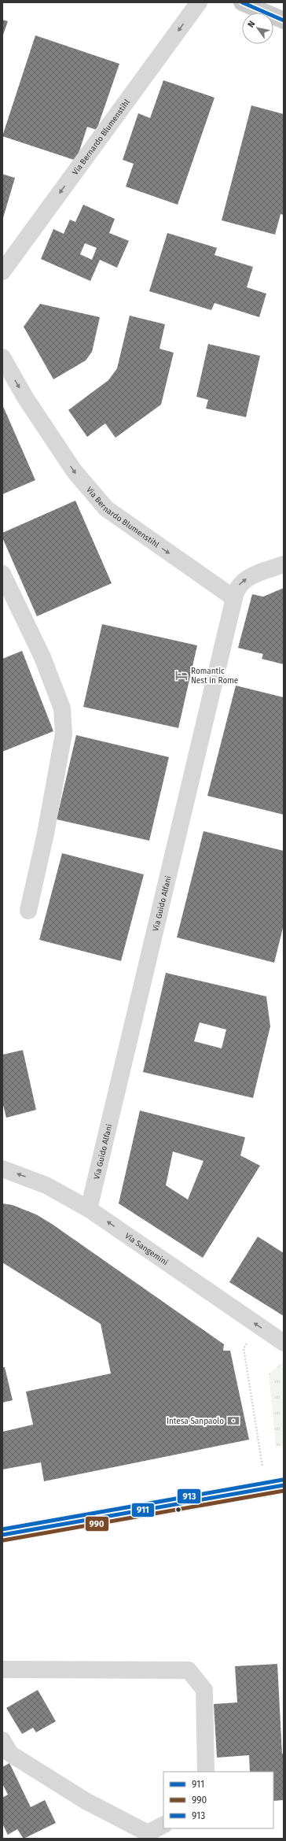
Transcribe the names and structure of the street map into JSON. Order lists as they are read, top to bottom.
{
  "streets": {
    "street": ["Via Bernardo Blumenstihl", "Via Guido Alfani", "Via Sangemini"]
  },
  "crossings": [
    ["Via Bernardo Blumenstihl", "Via Guido Alfani"],
    ["Via Guido Alfani", "Via Sangemini"]
  ],
  "one_way": ["Via Sangemini"],
  "places": {
    "hotel": ["Romantic Nest in Rome"],
    "bank": ["Intesa Sanpaolo"]
  },
  "lines": ["transit line 911", "transit line 913", "transit line 990"],
  "legend": ["911", "990", "913"],
  "north": "top left"
}
